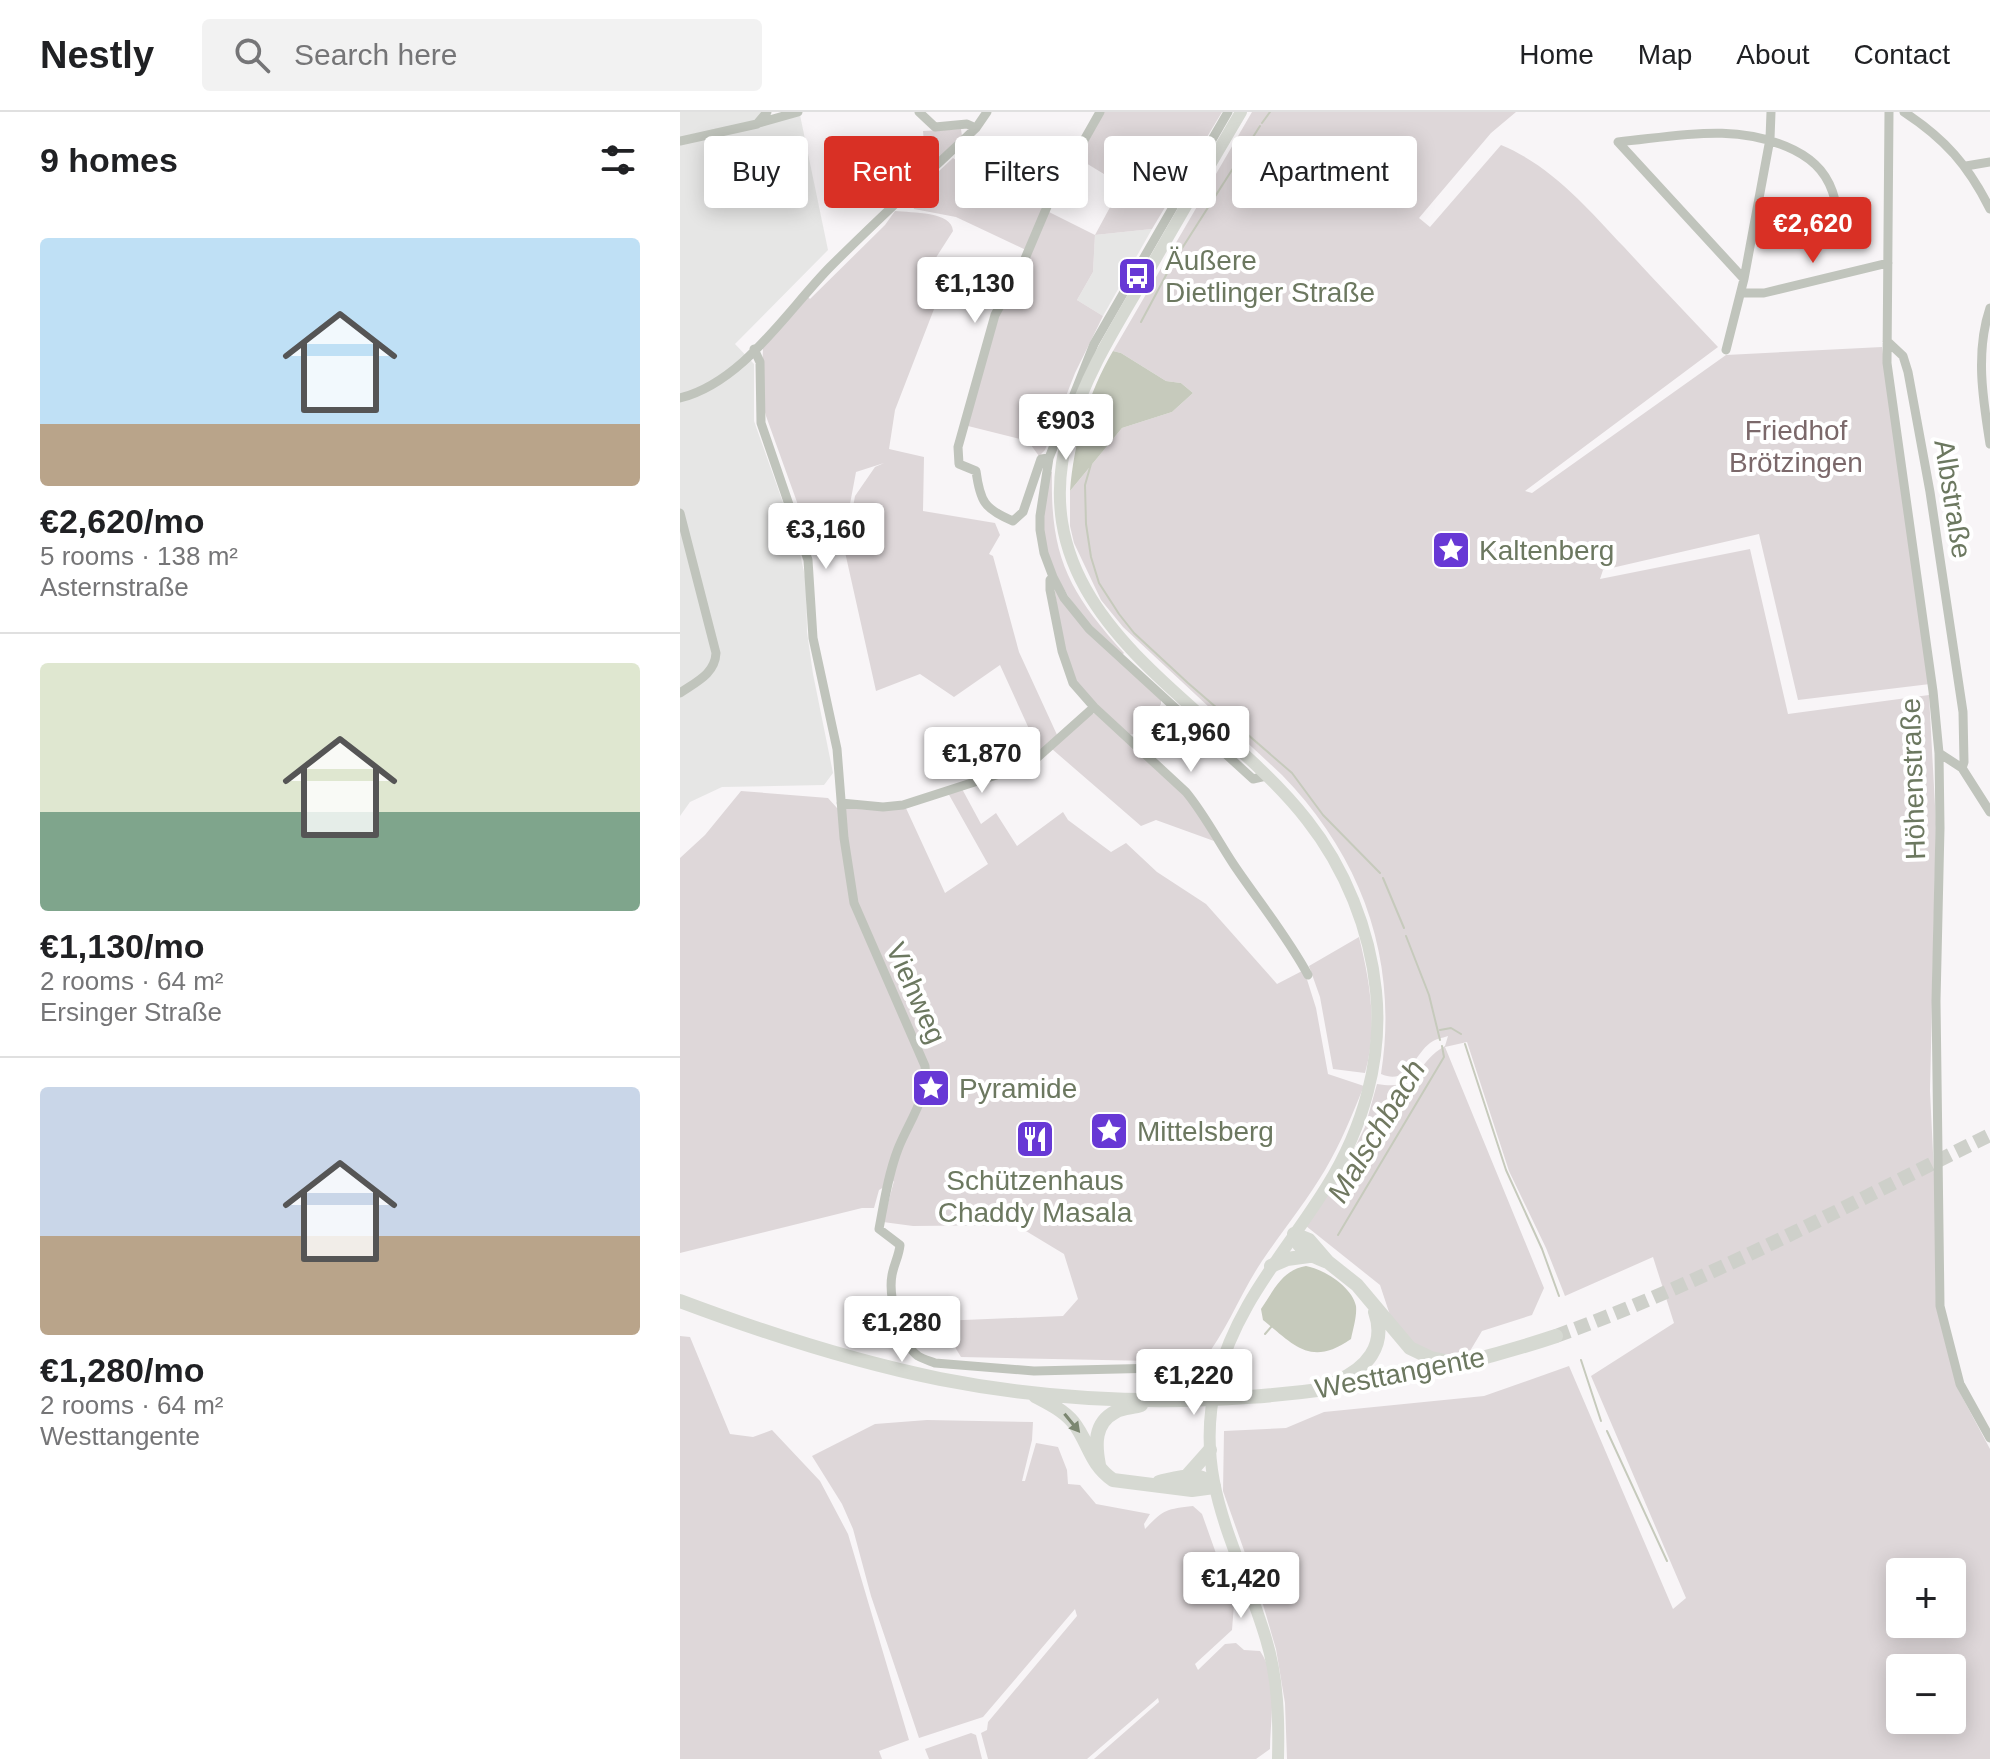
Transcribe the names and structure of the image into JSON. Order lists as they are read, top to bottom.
{
  "streets": {
    "highway": ["Westtangente"],
    "street": ["Albstraße", "Höhenstraße", "Viehweg"]
  },
  "crossings": [
    ["Albstraße", "Höhenstraße"]
  ],
  "water": ["Malschbach"],
  "parks": ["Friedhof Brötzingen"],
  "places": {
    "bus stop": ["Äußere Dietlinger Straße"],
    "place": ["Kaltenberg", "Pyramide", "Mittelsberg"],
    "restaurant": ["Schützenhaus Chaddy Masala"]
  },
  "page": {
    "header": "Nestly",
    "search": "Search here",
    "nav": [
      "Home",
      "Map",
      "About",
      "Contact"
    ],
    "heading": "9 homes",
    "chip": [
      "Buy",
      "Rent",
      "Filters",
      "New",
      "Apartment"
    ],
    "price": [
      "€2,620",
      "€1,130",
      "€903",
      "€3,160",
      "€1,960",
      "€1,870",
      "€1,280",
      "€1,220",
      "€1,420"
    ],
    "list": [
      {
        "name": "€2,620/mo",
        "note": "5 rooms · 138 m² · Asternstraße"
      },
      {
        "name": "€1,130/mo",
        "note": "2 rooms · 64 m² · Ersinger Straße"
      },
      {
        "name": "€1,280/mo",
        "note": "2 rooms · 64 m² · Westtangente"
      }
    ],
    "map_buttons": ["+", "−"]
  }
}
